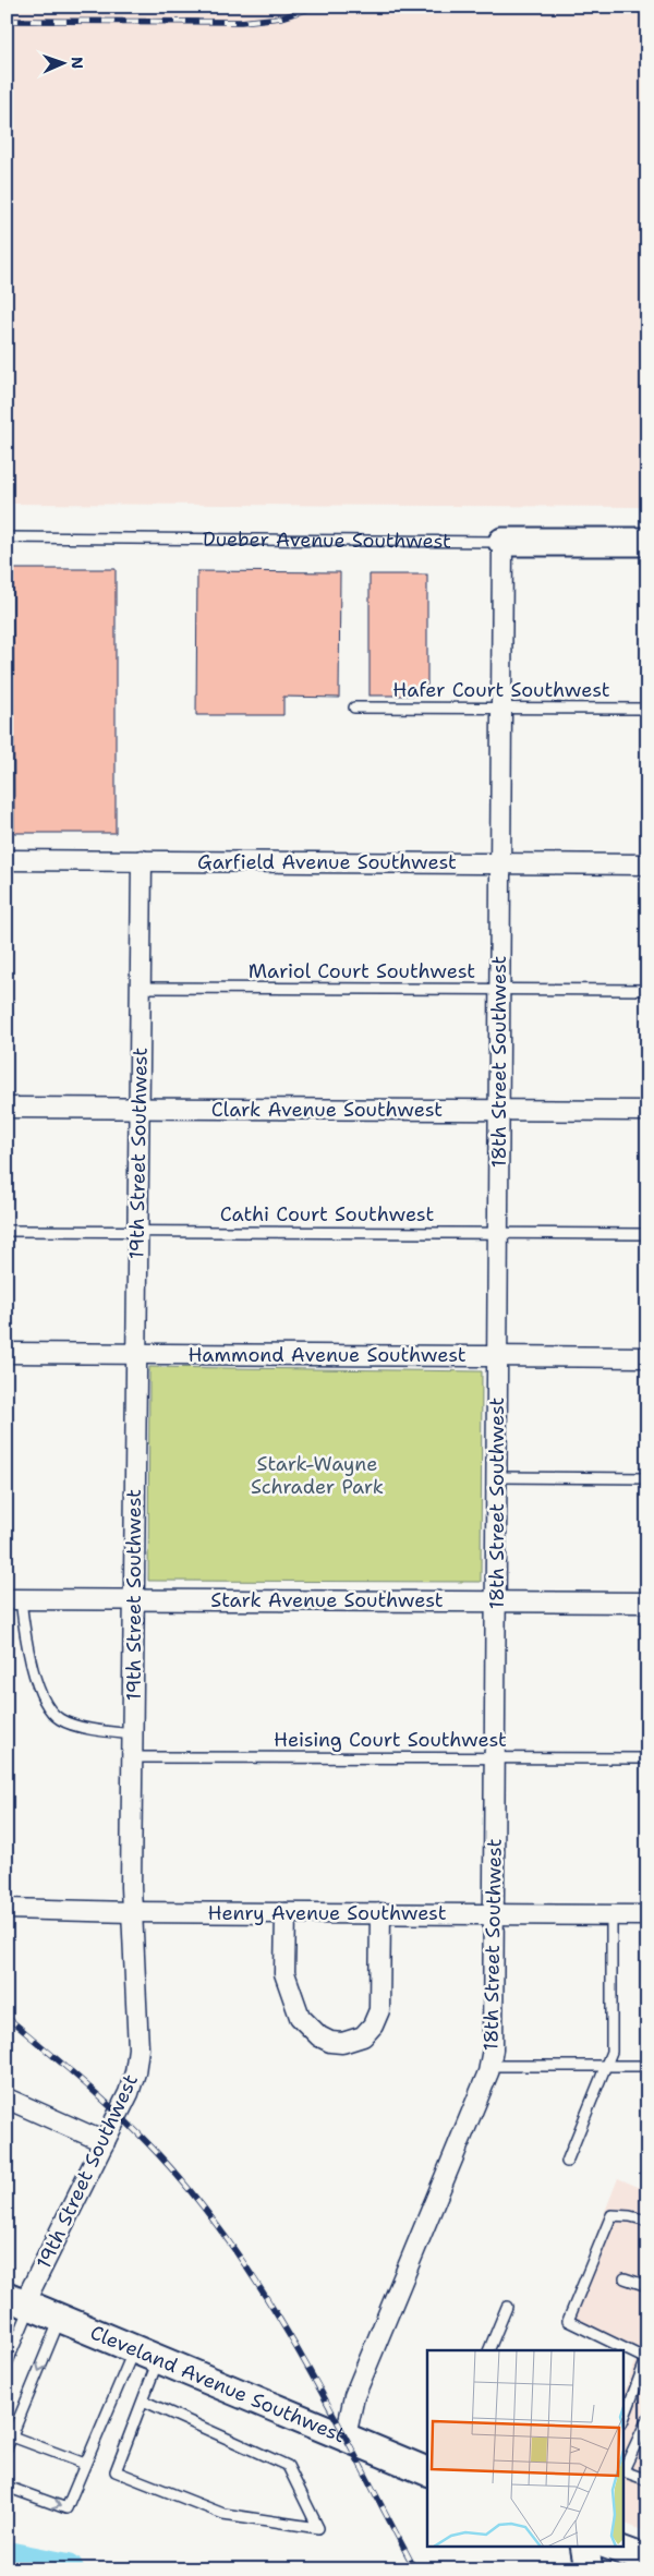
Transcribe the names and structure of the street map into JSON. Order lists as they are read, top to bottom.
{
  "streets": {
    "main road": ["Dueber Avenue Southwest", "Cleveland Avenue Southwest"],
    "street": [
      "Garfield Avenue Southwest",
      "18th Street Southwest",
      "Clark Avenue Southwest",
      "19th Street Southwest",
      "Hammond Avenue Southwest",
      "Stark Avenue Southwest",
      "Henry Avenue Southwest"
    ],
    "lane": [
      "Hafer Court Southwest",
      "Mariol Court Southwest",
      "Cathi Court Southwest",
      "Heising Court Southwest"
    ]
  },
  "crossings": [
    ["Dueber Avenue Southwest", "18th Street Southwest"],
    ["Hafer Court Southwest", "18th Street Southwest"],
    ["Garfield Avenue Southwest", "18th Street Southwest"],
    ["Garfield Avenue Southwest", "19th Street Southwest"],
    ["Mariol Court Southwest", "18th Street Southwest"],
    ["Mariol Court Southwest", "19th Street Southwest"],
    ["18th Street Southwest", "Clark Avenue Southwest"],
    ["18th Street Southwest", "Cathi Court Southwest"],
    ["18th Street Southwest", "Hammond Avenue Southwest"],
    ["18th Street Southwest", "Stark Avenue Southwest"],
    ["18th Street Southwest", "Heising Court Southwest"],
    ["18th Street Southwest", "Henry Avenue Southwest"],
    ["18th Street Southwest", "Cleveland Avenue Southwest"],
    ["Clark Avenue Southwest", "19th Street Southwest"],
    ["19th Street Southwest", "Cathi Court Southwest"],
    ["19th Street Southwest", "Hammond Avenue Southwest"],
    ["19th Street Southwest", "Stark Avenue Southwest"],
    ["19th Street Southwest", "Heising Court Southwest"],
    ["19th Street Southwest", "Henry Avenue Southwest"],
    ["19th Street Southwest", "Cleveland Avenue Southwest"]
  ],
  "parks": ["Stark-Wayne Schrader Park"],
  "north": "right"
}
